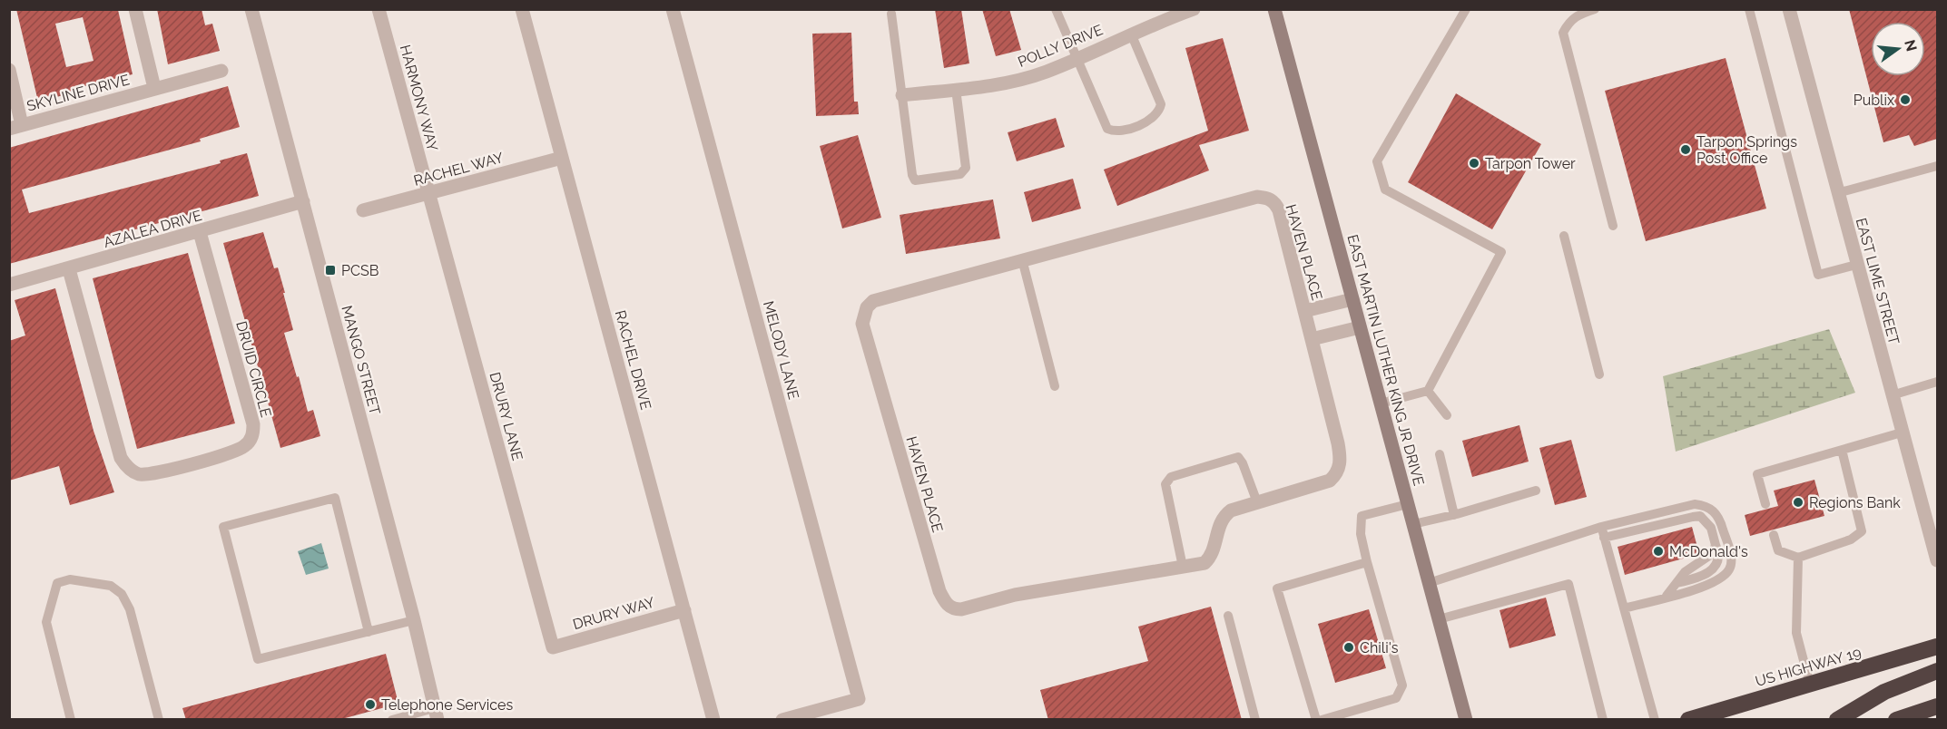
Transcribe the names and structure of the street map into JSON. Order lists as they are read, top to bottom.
{
  "streets": {
    "highway": ["US HIGHWAY 19"],
    "street": [
      "POLLY DRIVE",
      "SKYLINE DRIVE",
      "HARMONY WAY",
      "RACHEL WAY",
      "AZALEA DRIVE",
      "HAVEN PLACE",
      "EAST LIME STREET",
      "MELODY LANE",
      "MANGO STREET",
      "RACHEL DRIVE",
      "EAST MARTIN LUTHER KING JR DRIVE",
      "DRUID CIRCLE",
      "DRURY LANE",
      "DRURY WAY"
    ]
  },
  "crossings": [
    ["HARMONY WAY", "RACHEL WAY"],
    ["HARMONY WAY", "DRURY LANE"],
    ["RACHEL WAY", "RACHEL DRIVE"],
    ["RACHEL WAY", "DRURY LANE"],
    ["AZALEA DRIVE", "MANGO STREET"],
    ["AZALEA DRIVE", "DRUID CIRCLE"],
    ["RACHEL DRIVE", "DRURY WAY"],
    ["DRURY LANE", "DRURY WAY"]
  ],
  "places": {
    "other": [
      "Publix",
      "Tarpon Springs Post Office",
      "Tarpon Tower",
      "Regions Bank",
      "McDonald's",
      "Chili's",
      "Telephone Services"
    ],
    "transit": ["PCSB"]
  },
  "north": "right"
}
